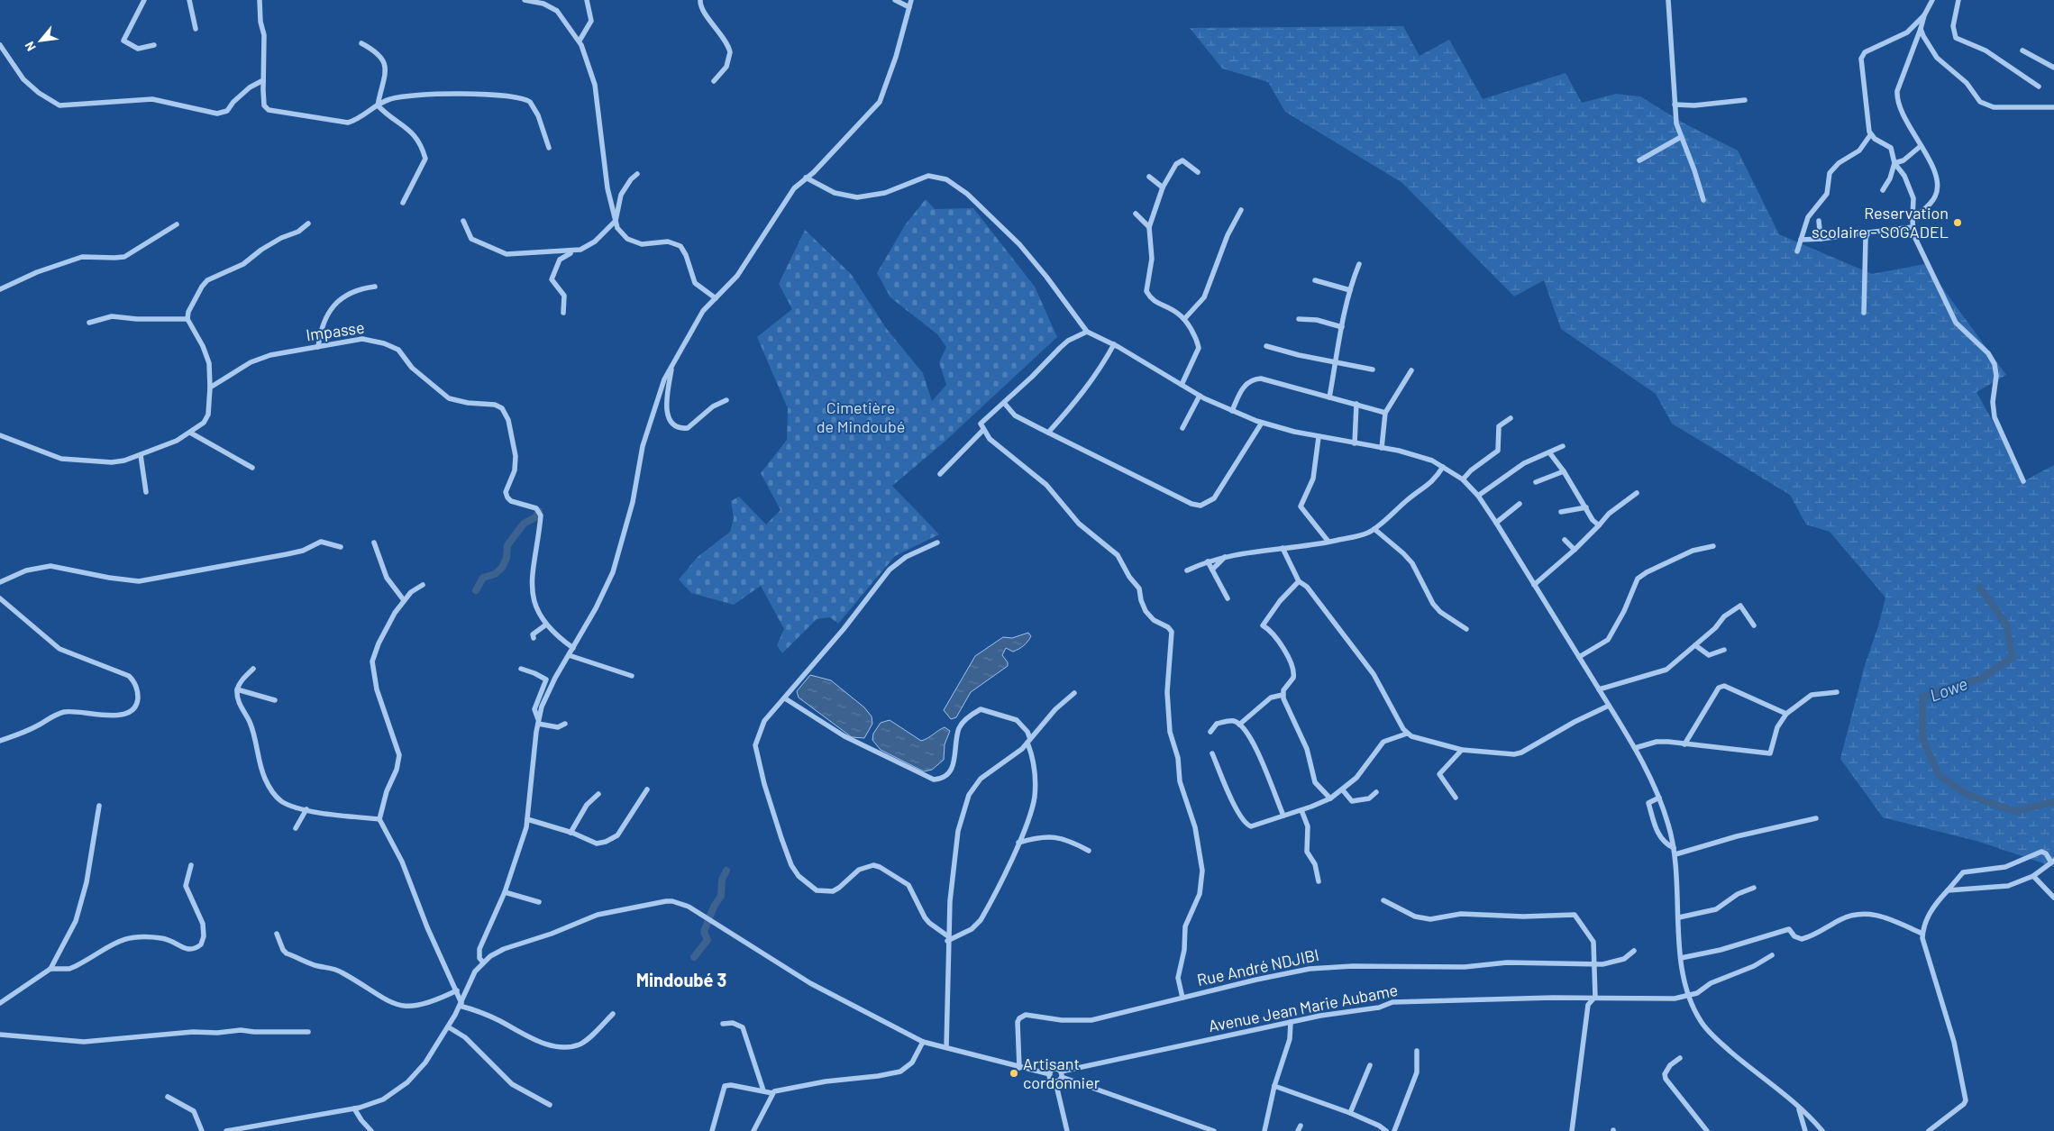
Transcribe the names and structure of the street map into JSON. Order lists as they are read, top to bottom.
{
  "streets": {
    "street": ["Impasse", "Rue André NDJIBI", "Avenue Jean Marie Aubame"]
  },
  "districts": ["Mindoubé 3"],
  "water": ["Lowe"],
  "parks": ["Cimetière de Mindoubé"],
  "places": ["Reservation scolaire - SOGADEL", "Artisant cordonnier"],
  "north": "bottom left"
}
